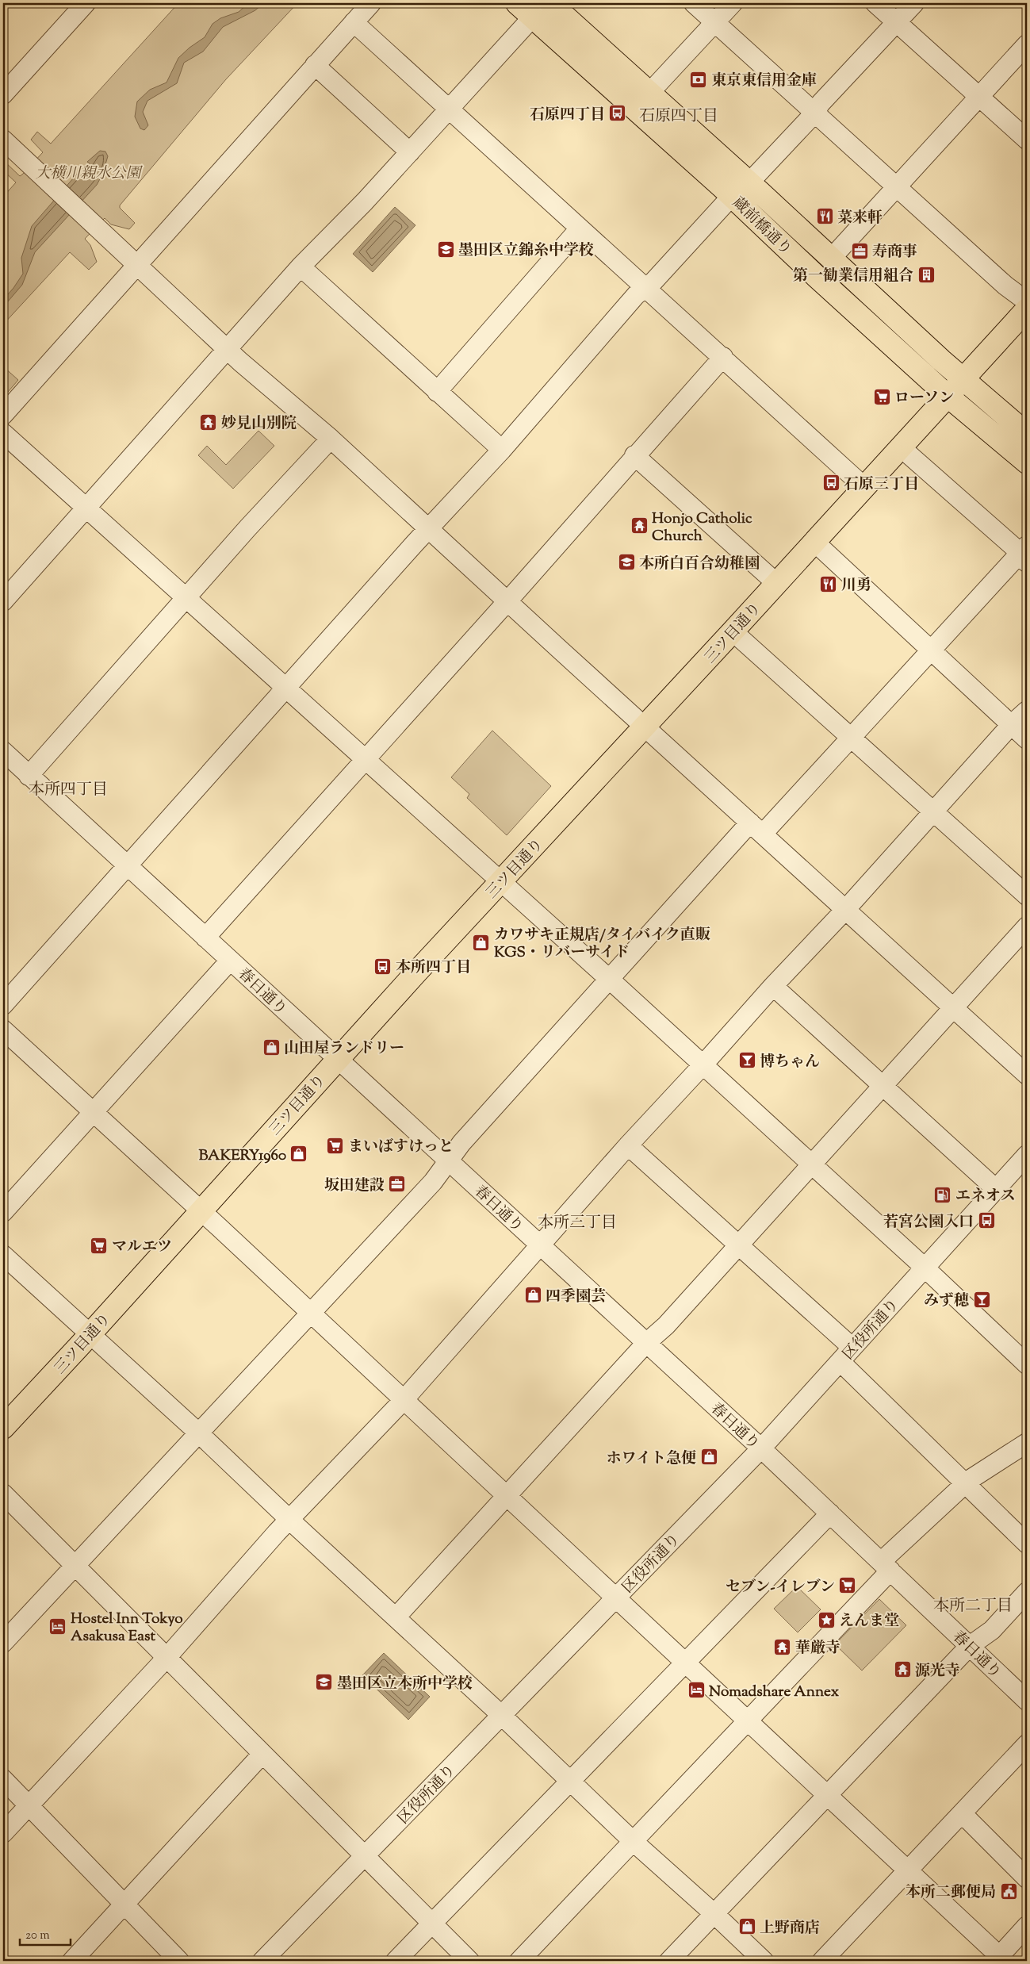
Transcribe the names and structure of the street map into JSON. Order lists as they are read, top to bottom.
{
  "streets": {
    "main road": ["蔵前橋通り", "三ツ目通り"],
    "street": ["春日通り", "区役所通り"]
  },
  "crossings": [
    ["蔵前橋通り", "三ツ目通り"],
    ["三ツ目通り", "春日通り"],
    ["春日通り", "区役所通り"]
  ],
  "districts": [
    "石原四丁目",
    "本所四丁目",
    "本所三丁目",
    "本所二丁目"
  ],
  "parks": ["大横川親水公園"],
  "places": {
    "bank": ["東京東信用金庫"],
    "bus stop": [
      "石原四丁目",
      "石原三丁目",
      "本所四丁目",
      "若宮公園入口"
    ],
    "restaurant": ["菜来軒", "川勇"],
    "school or university": ["墨田区立錦糸中学校", "本所白百合幼稚園", "墨田区立本所中学校"],
    "office": ["寿商事", "坂田建設"],
    "building": ["第一勧業信用組合"],
    "supermarket": [
      "ローソン",
      "まいばすけっと",
      "マルエツ",
      "セブン-イレブン"
    ],
    "temple": [
      "妙見山別院",
      "Honjo Catholic Church",
      "華厳寺",
      "源光寺"
    ],
    "shop": [
      "カワサキ正規店/タイバイク直販 KGS・リバーサイド",
      "山田屋ランドリー",
      "BAKERY1960",
      "四季園芸",
      "ホワイト急便",
      "上野商店"
    ],
    "bar": ["博ちゃん", "みず穂"],
    "fuel station": ["エネオス"],
    "place": ["えんま堂"],
    "hotel": ["Hostel Inn Tokyo Asakusa East", "Nomadshare Annex"],
    "public building": ["本所二郵便局"]
  },
  "scale_bar": "20 m"
}
